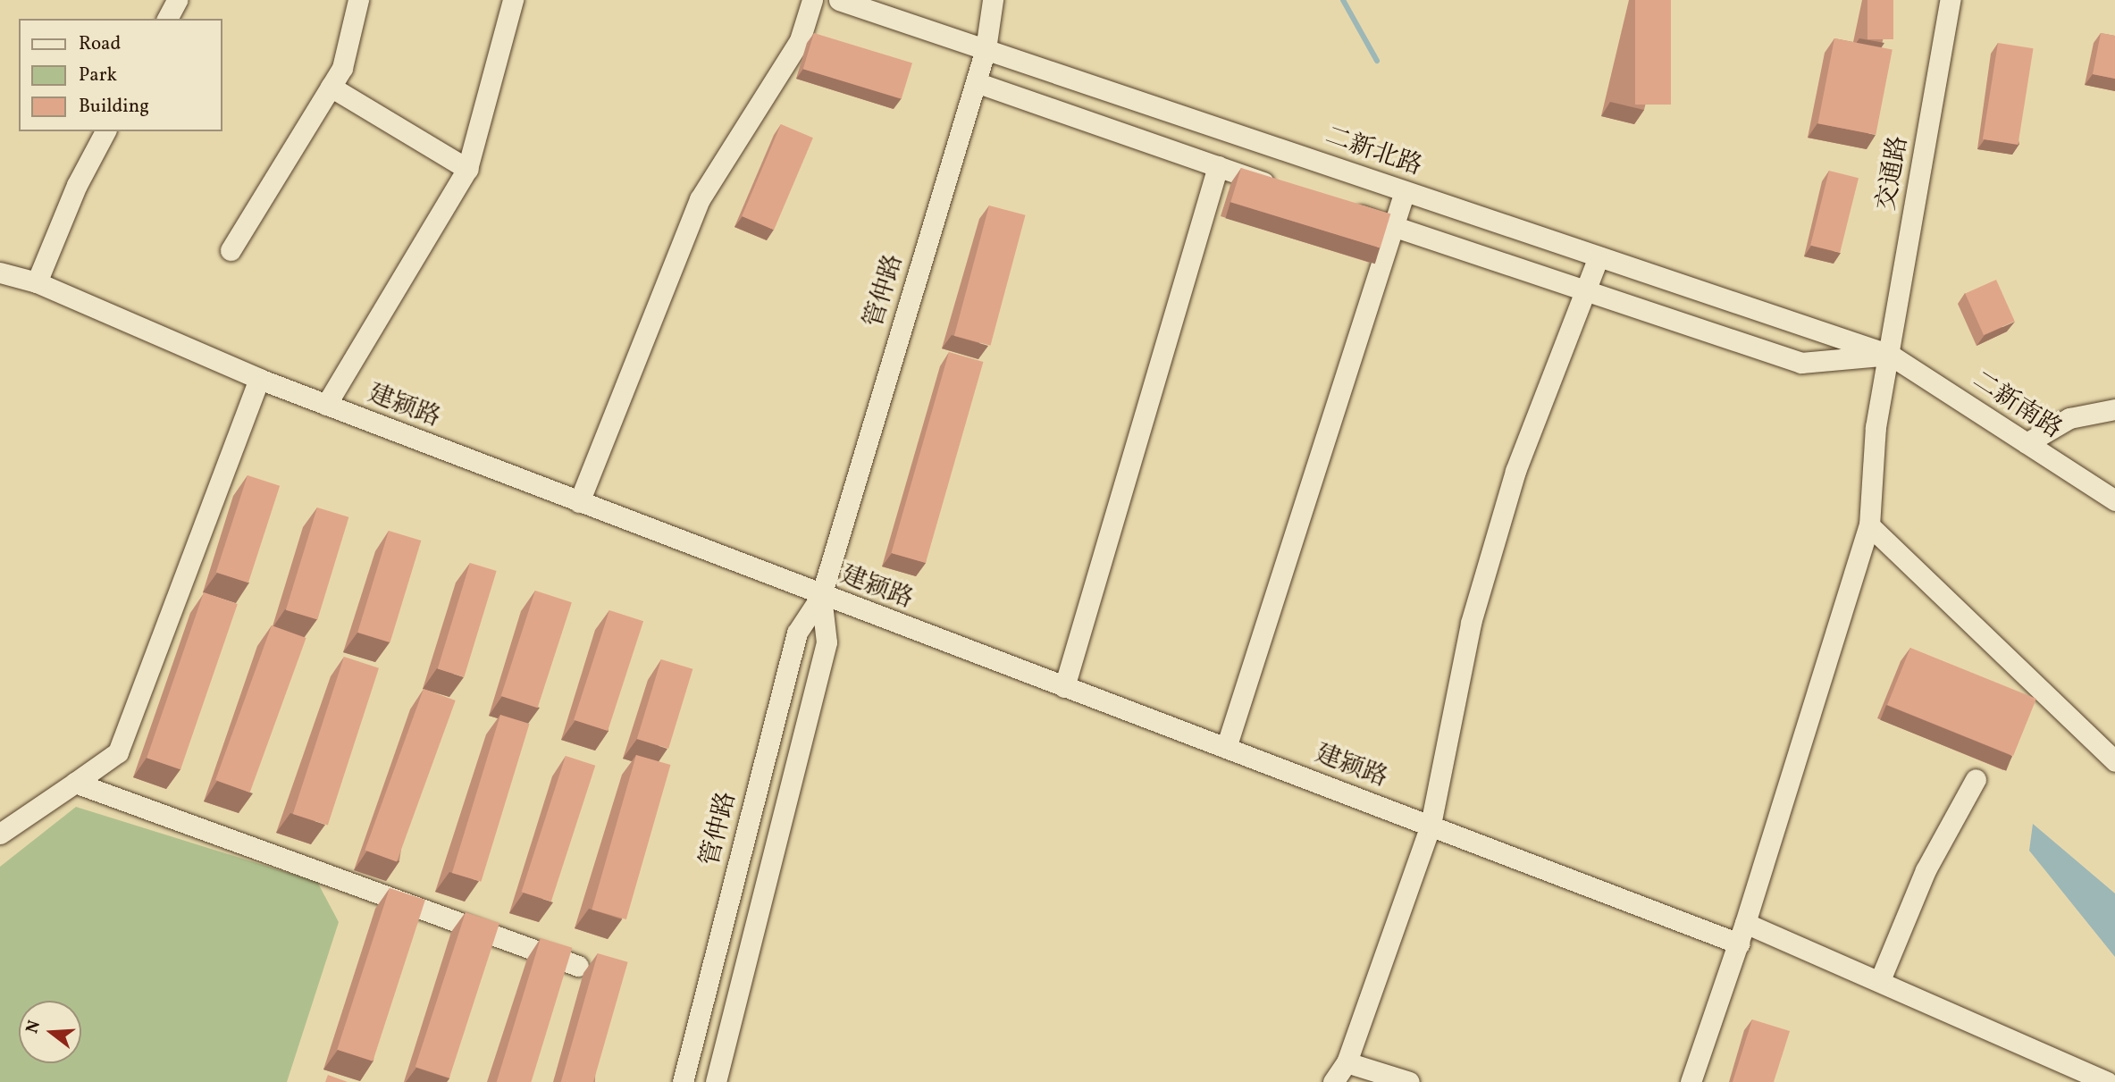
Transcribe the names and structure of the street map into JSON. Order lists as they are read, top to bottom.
{
  "streets": {
    "street": [
      "二新北路",
      "交通路",
      "管仲路",
      "二新南路",
      "建颍路"
    ]
  },
  "crossings": [
    ["二新北路", "交通路"],
    ["二新北路", "管仲路"],
    ["二新北路", "二新南路"],
    ["交通路", "二新南路"],
    ["交通路", "建颍路"],
    ["管仲路", "建颍路"]
  ],
  "legend": ["Road", "Park", "Building"],
  "north": "left"
}
